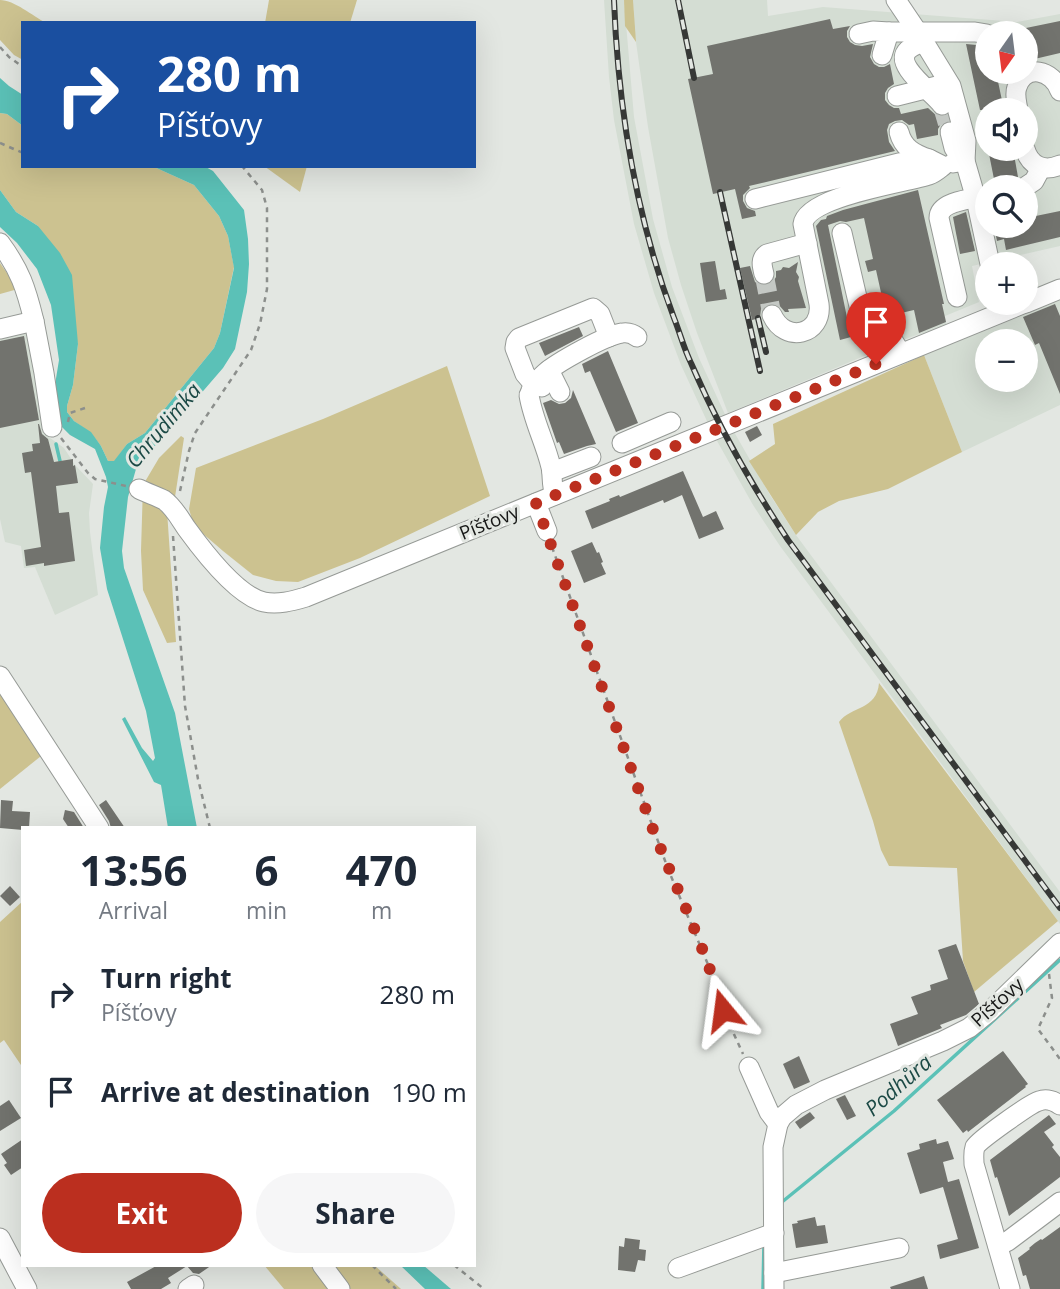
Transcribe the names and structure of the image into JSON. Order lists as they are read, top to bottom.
{
  "streets": {
    "street": ["Píšťovy"]
  },
  "water": ["Chrudimka", "Podhůra"],
  "north": "bottom",
  "page": {
    "map_buttons": ["+", "−"],
    "turn": ["280 m", "Píšťovy"],
    "eta": [
      "13:56",
      "Arrival",
      "6",
      "min",
      "470",
      "m"
    ],
    "list": [
      {
        "name": "Turn right",
        "note": "Píšťovy",
        "value": "280 m"
      },
      {
        "name": "Arrive at destination",
        "value": "190 m"
      }
    ],
    "buttons": ["Exit", "Share"]
  }
}
